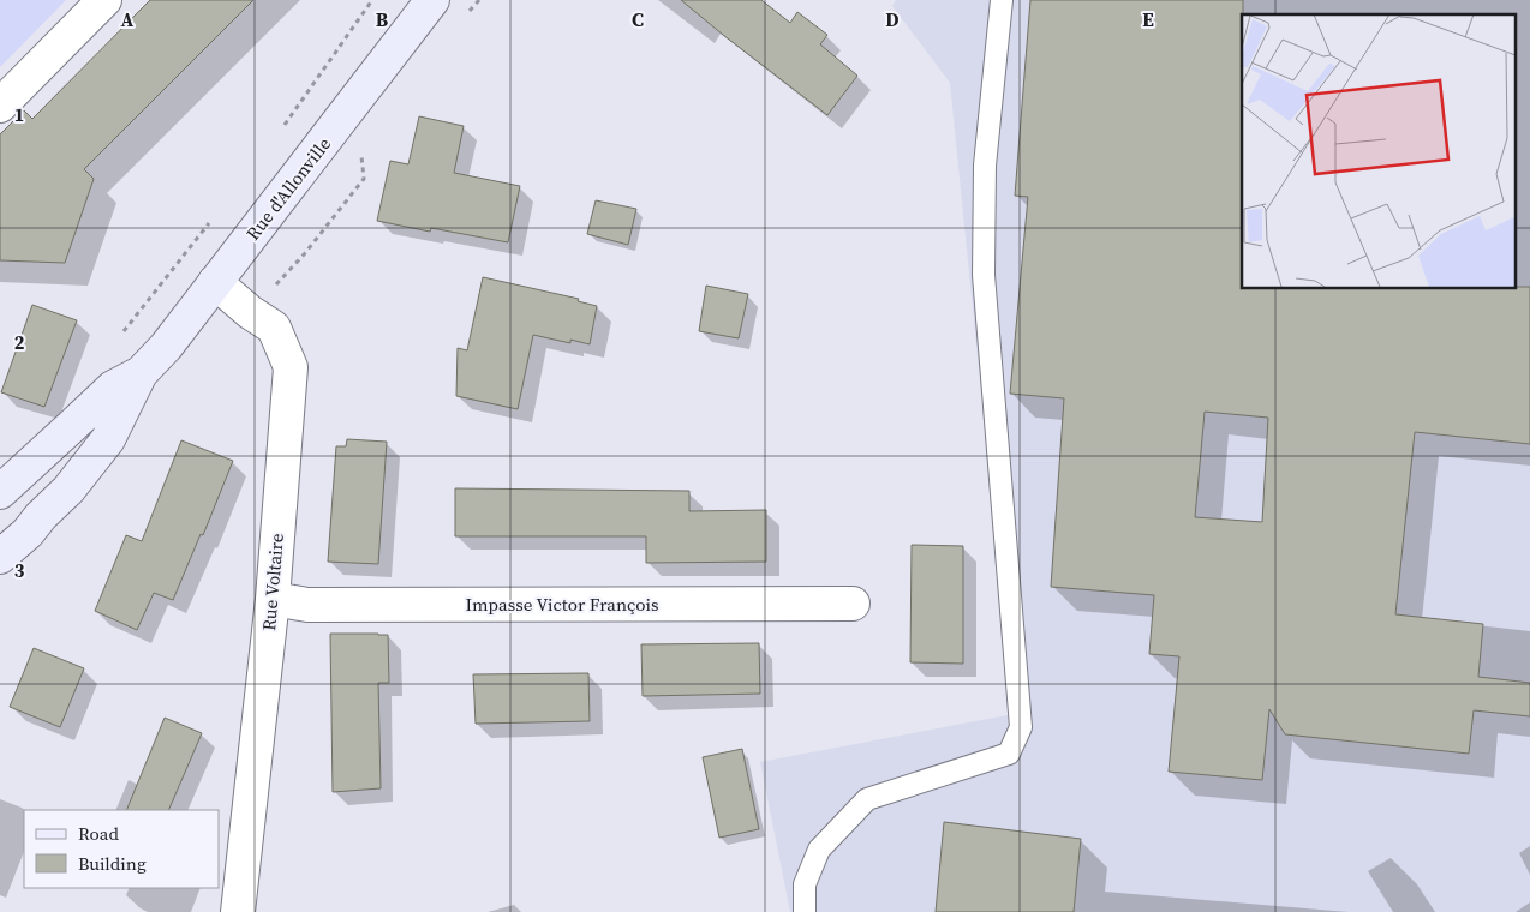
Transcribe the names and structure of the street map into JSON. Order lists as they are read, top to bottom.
{
  "streets": {
    "main road": ["Rue d'Allonville"],
    "street": ["Rue Voltaire", "Impasse Victor François"]
  },
  "crossings": [
    ["Rue d'Allonville", "Rue Voltaire"],
    ["Rue Voltaire", "Impasse Victor François"]
  ],
  "legend": ["Road", "Building"],
  "grid": {
    "columns": [
      "A",
      "B",
      "C",
      "D",
      "E"
    ],
    "rows": ["1", "2", "3"]
  }
}
